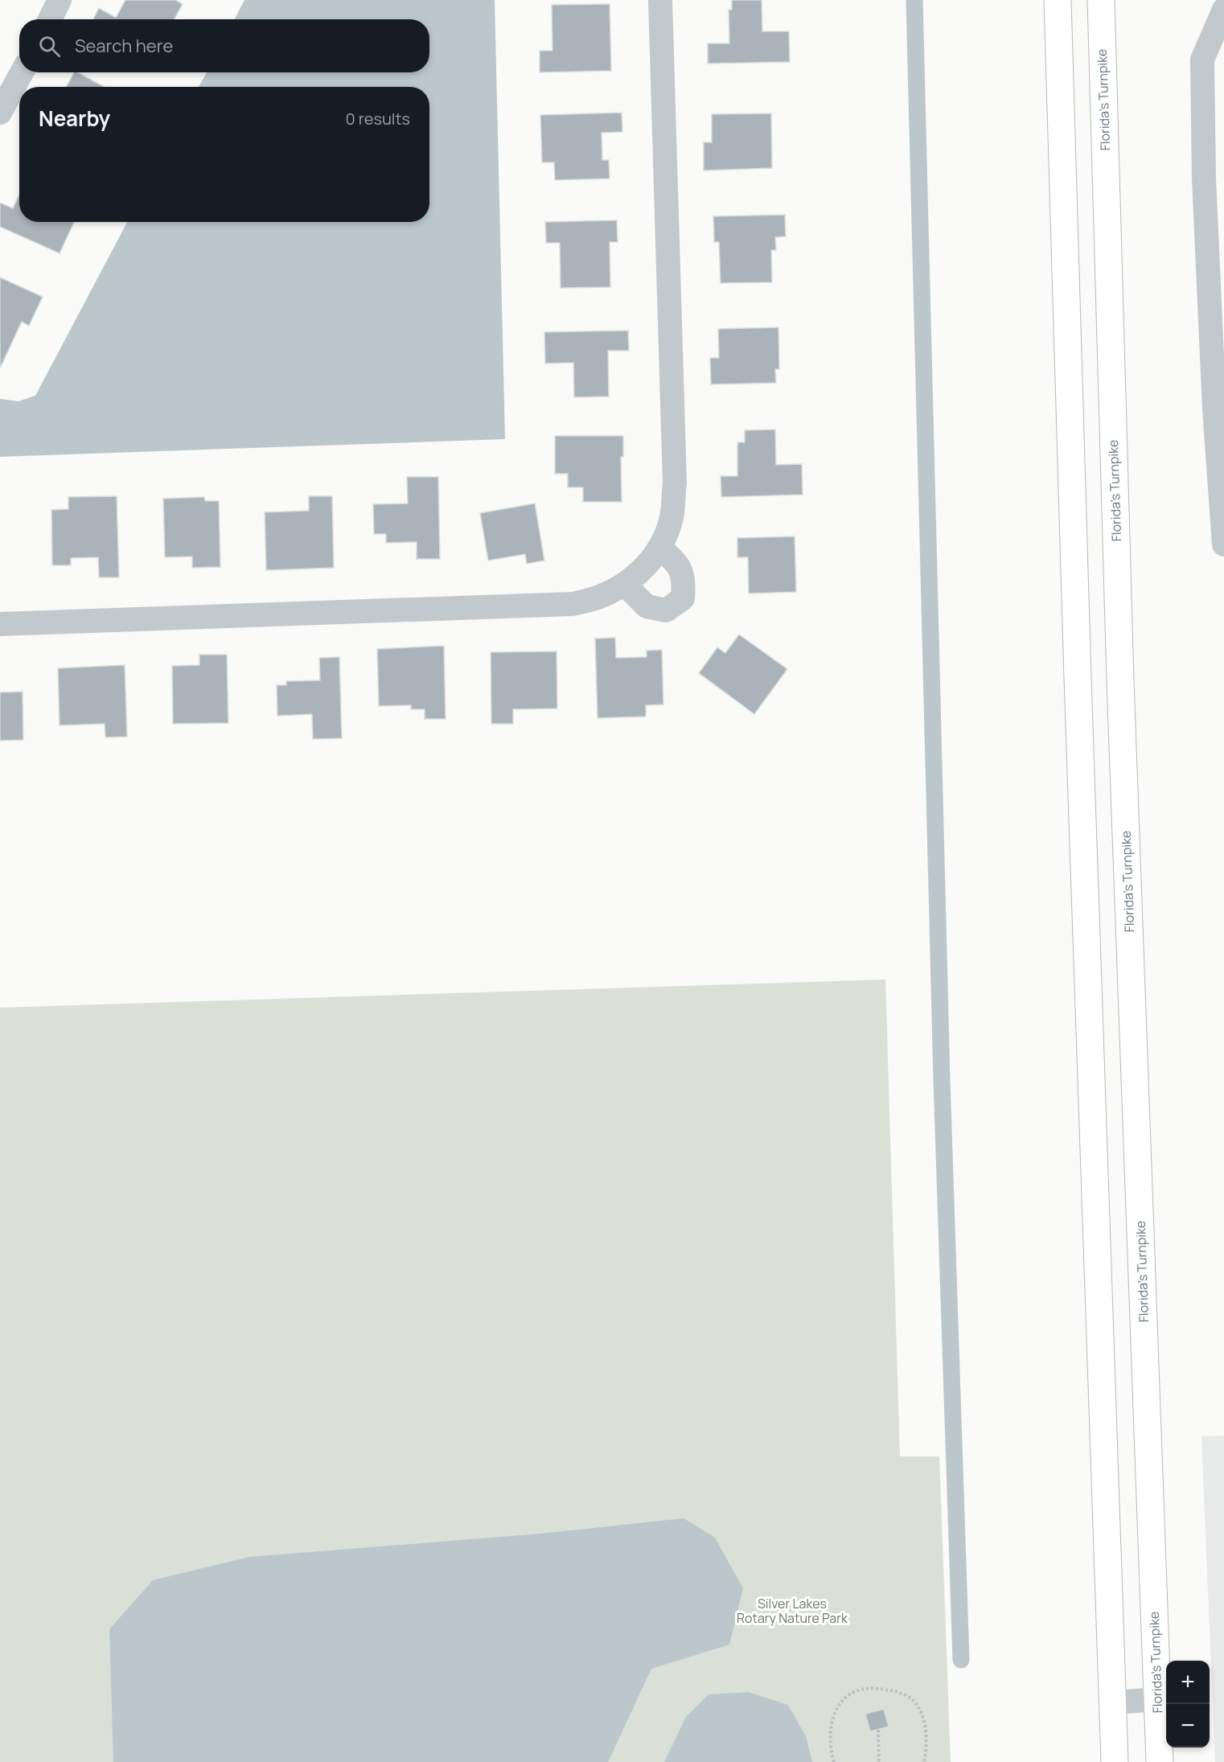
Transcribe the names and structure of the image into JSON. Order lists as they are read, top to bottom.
{
  "streets": {
    "highway": ["Florida's Turnpike"]
  },
  "parks": ["Silver Lakes Rotary Nature Park"],
  "page": {
    "search": "Search here",
    "heading": ["Nearby", "0 results"],
    "map_buttons": ["+", "−"]
  }
}
